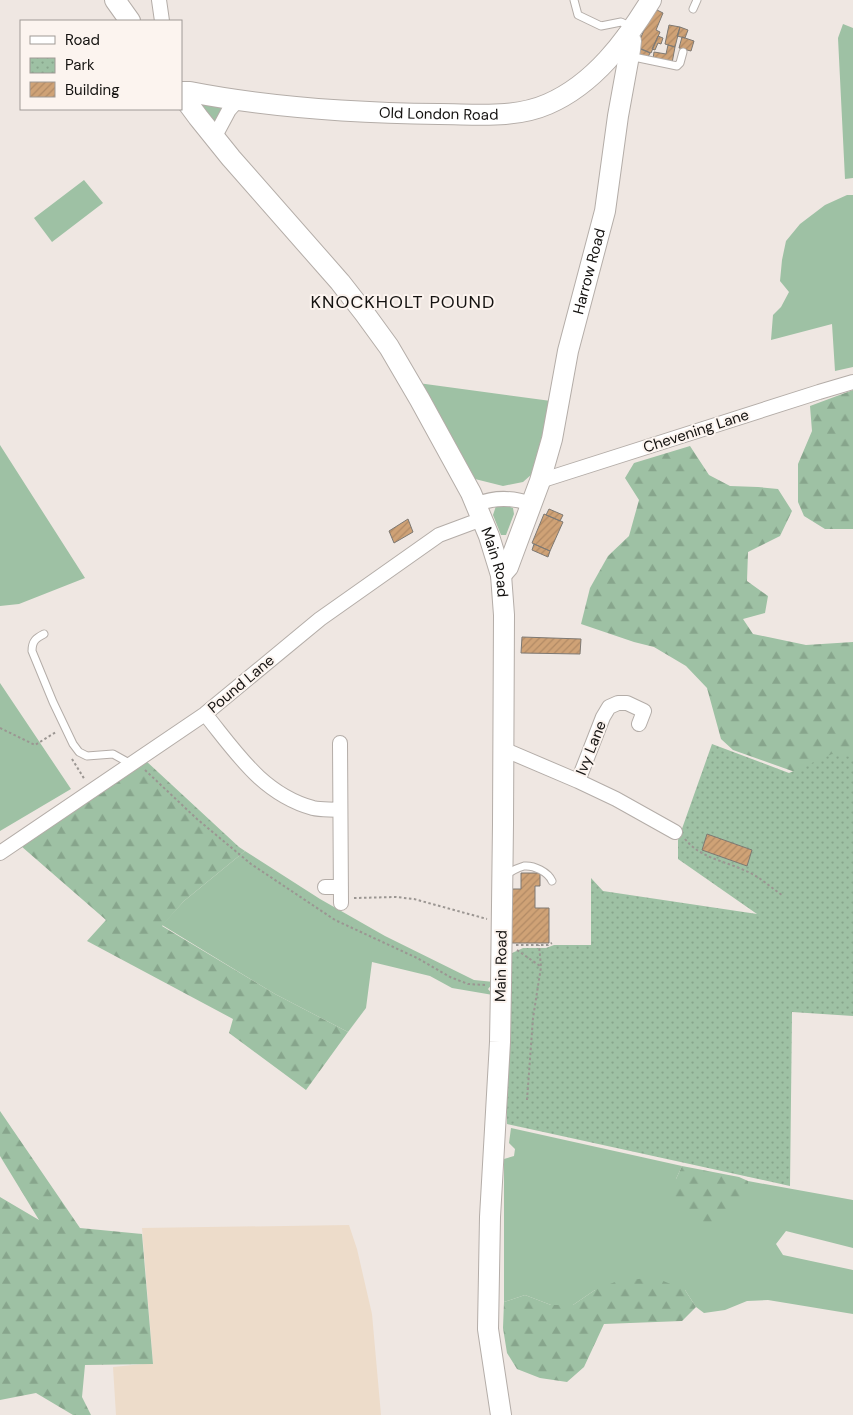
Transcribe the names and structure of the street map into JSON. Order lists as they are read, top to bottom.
{
  "streets": {
    "street": [
      "Old London Road",
      "Harrow Road",
      "Chevening Lane",
      "Main Road",
      "Pound Lane",
      "Ivy Lane"
    ]
  },
  "crossings": [
    ["Old London Road", "Harrow Road"],
    ["Harrow Road", "Chevening Lane"],
    ["Harrow Road", "Main Road"],
    ["Harrow Road", "Pound Lane"],
    ["Main Road", "Pound Lane"],
    ["Main Road", "Ivy Lane"]
  ],
  "districts": ["KNOCKHOLT POUND"],
  "legend": ["Road", "Park", "Building"]
}
